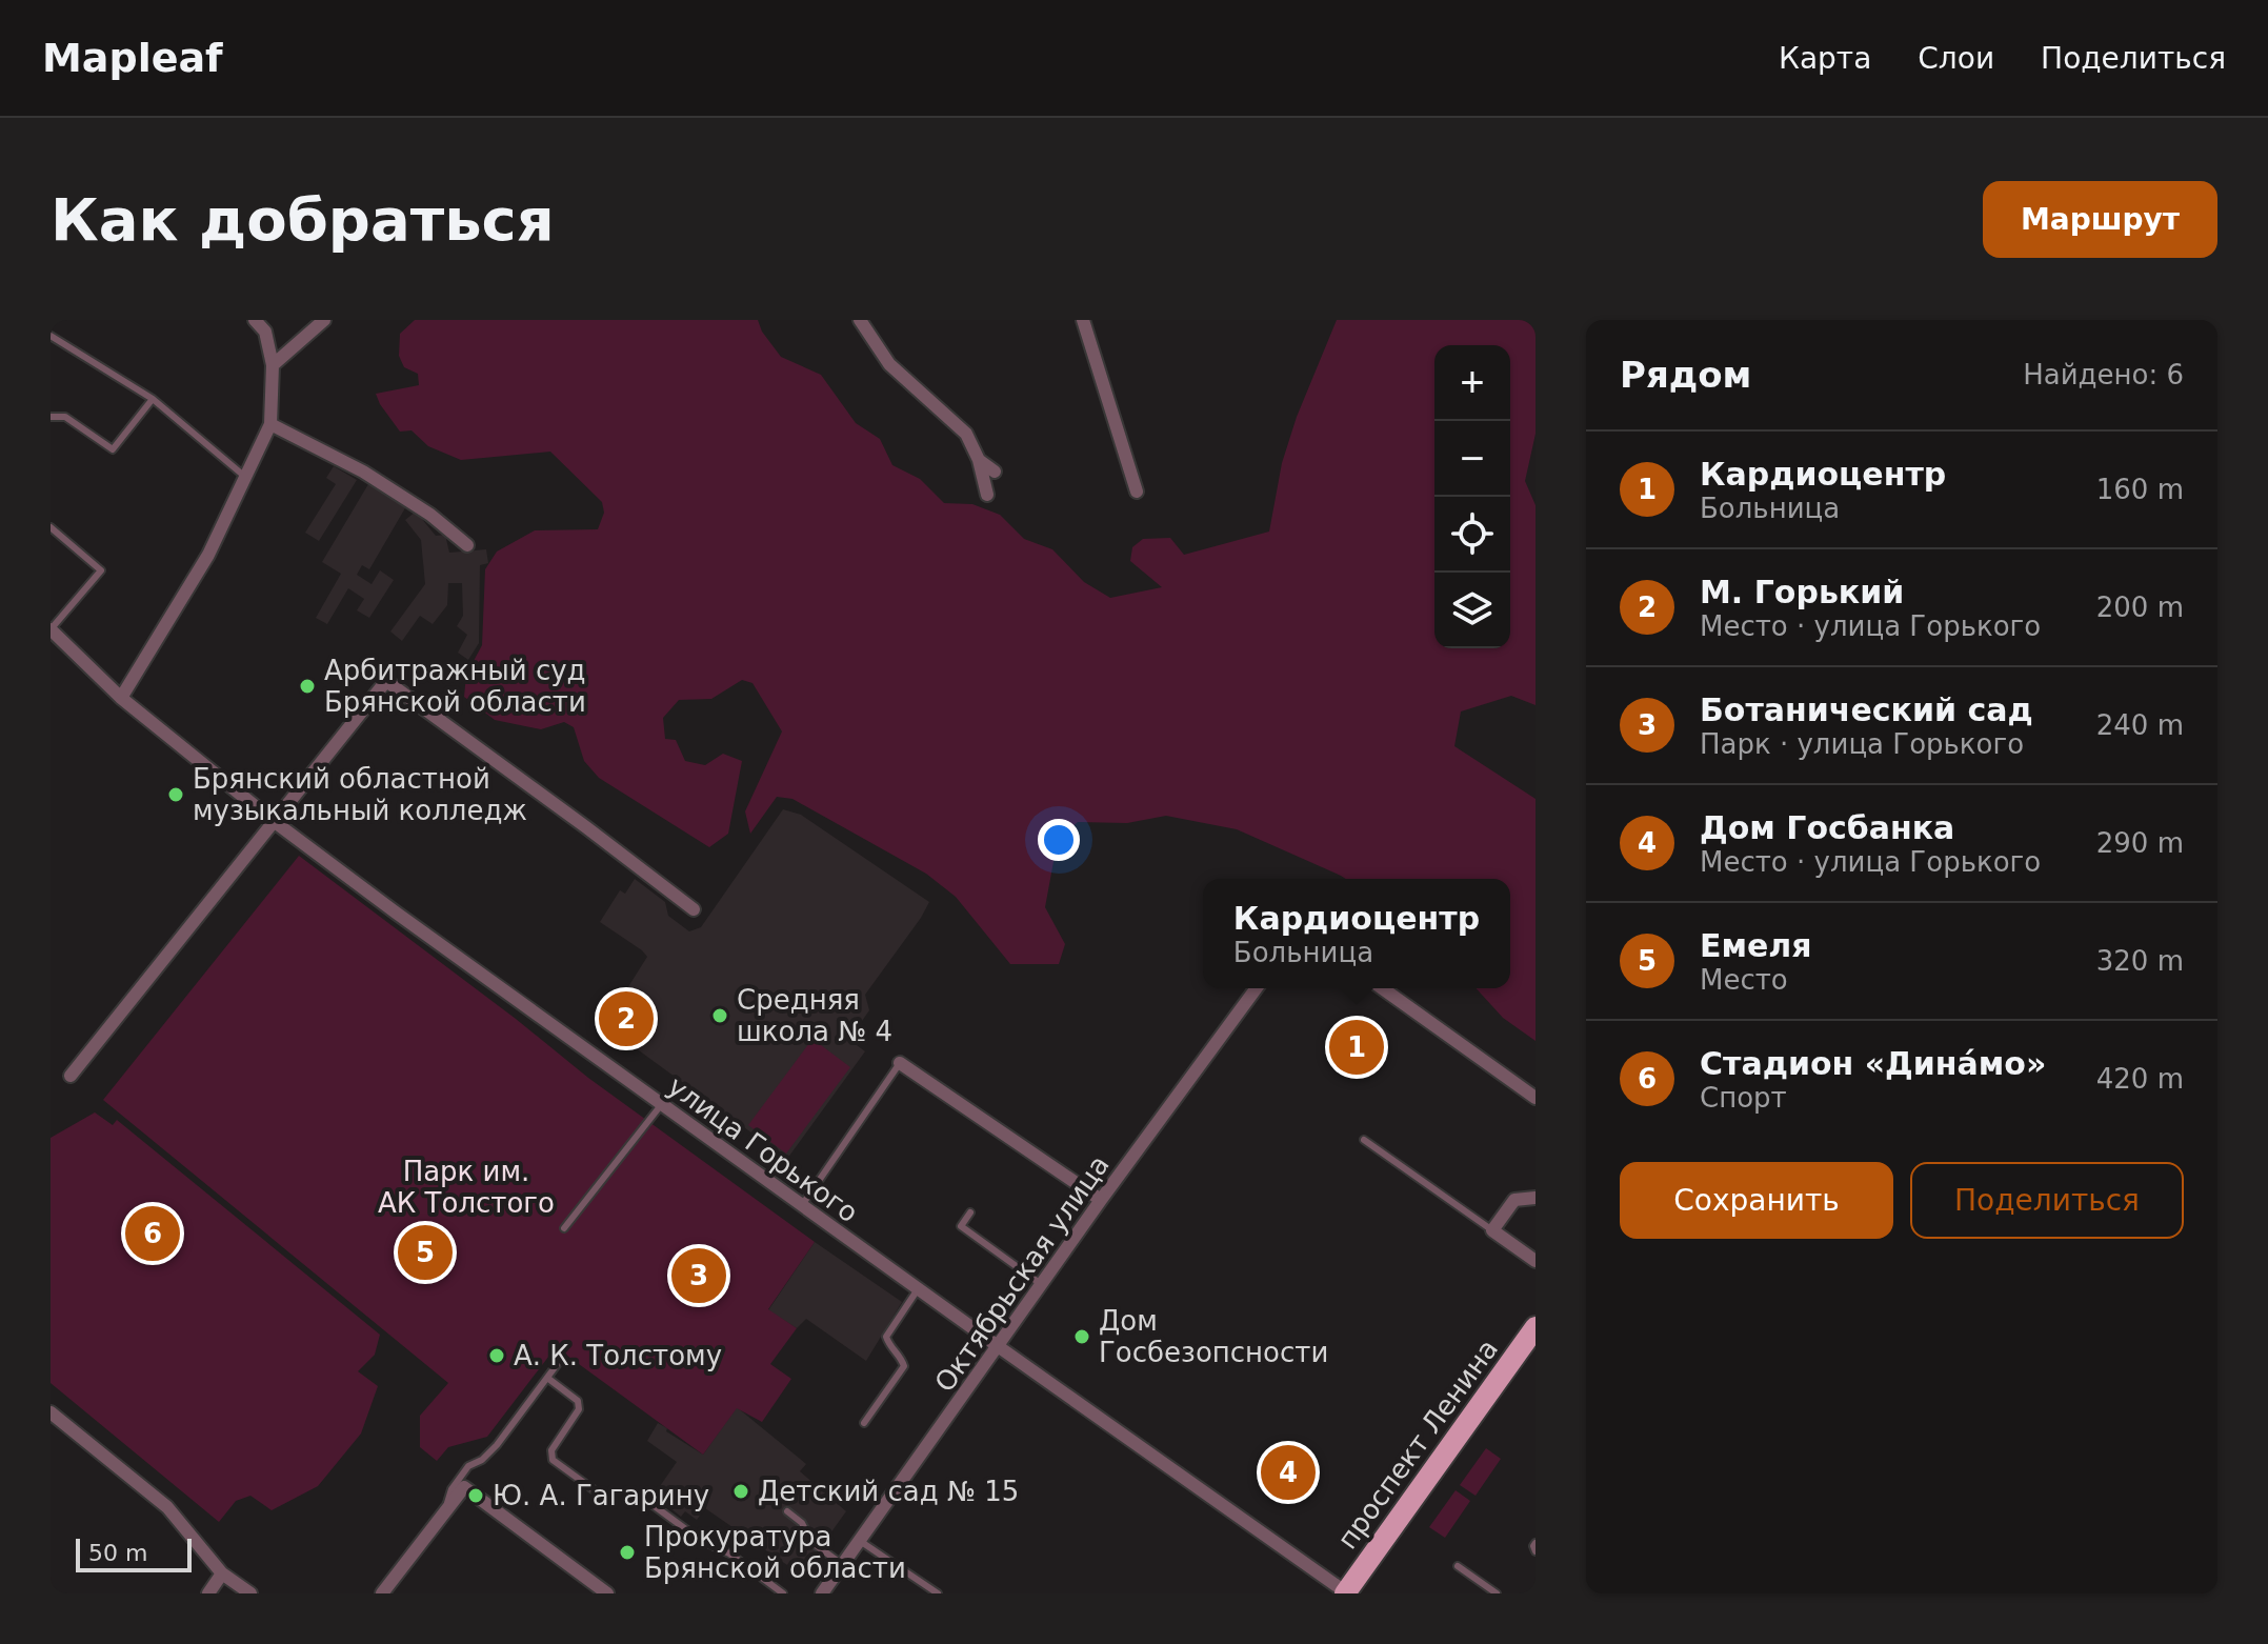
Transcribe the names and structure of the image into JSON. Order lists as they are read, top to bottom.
{
  "streets": {
    "main road": ["проспект Ленина"],
    "street": ["улица Горького", "Октябрьская улица"]
  },
  "crossings": [
    ["улица Горького", "Октябрьская улица"],
    ["улица Горького", "проспект Ленина"]
  ],
  "parks": ["Парк им. АК Толстого"],
  "places": [
    "Арбитражный суд Брянской области",
    "Брянский областной музыкальный колледж",
    "Средняя школа № 4",
    "Дом Госбезопсности",
    "А. К. Толстому",
    "Детский сад № 15",
    "Ю. А. Гагарину",
    "Прокуратура Брянской области"
  ],
  "scale_bar": "50 m",
  "page": {
    "header": "Mapleaf",
    "nav": ["Карта", "Слои", "Поделиться"],
    "buttons": [
      "Маршрут",
      ["Сохранить", "Поделиться"]
    ],
    "title": "Как добраться",
    "heading": ["Рядом", "Найдено: 6"],
    "map_buttons": ["+", "−"],
    "list": [
      {
        "mark": "1",
        "name": "Кардиоцентр",
        "note": "Больница",
        "value": "160 m"
      },
      {
        "mark": "2",
        "name": "М. Горький",
        "note": "Место · улица Горького",
        "value": "200 m"
      },
      {
        "mark": "3",
        "name": "Ботанический сад",
        "note": "Парк · улица Горького",
        "value": "240 m"
      },
      {
        "mark": "4",
        "name": "Дом Госбанка",
        "note": "Место · улица Горького",
        "value": "290 m"
      },
      {
        "mark": "5",
        "name": "Емеля",
        "note": "Место",
        "value": "320 m"
      },
      {
        "mark": "6",
        "name": "Стадион «Дина́мо»",
        "note": "Спорт",
        "value": "420 m"
      }
    ],
    "popup": ["Кардиоцентр", "Больница"],
    "pins": [
      "2",
      "1",
      "6",
      "5",
      "3",
      "4"
    ],
    "scale": "50 m"
  }
}
